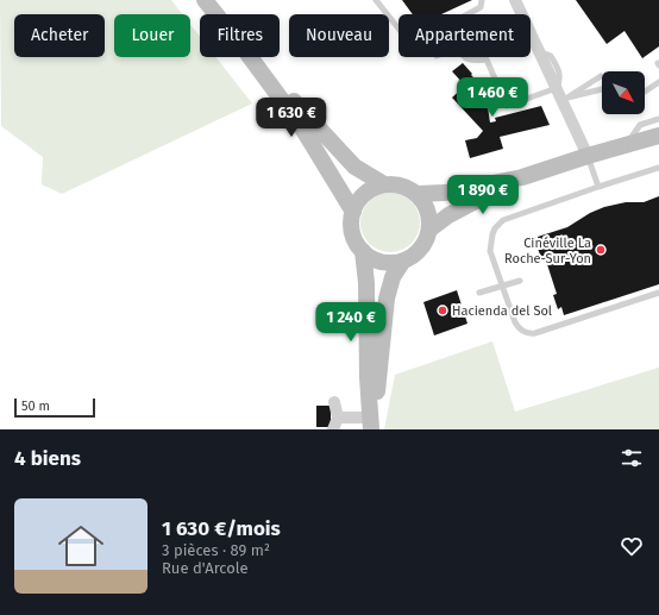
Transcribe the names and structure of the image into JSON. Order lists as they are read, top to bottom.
{
  "places": ["Cinéville La Roche-Sur-Yon", "Hacienda del Sol"],
  "scale_bar": "50 m",
  "north": "bottom right",
  "page": {
    "chip": [
      "Acheter",
      "Louer",
      "Filtres",
      "Nouveau",
      "Appartement"
    ],
    "price": [
      "1 460 €",
      "1 630 €",
      "1 890 €",
      "1 240 €"
    ],
    "scale": "50 m",
    "heading": "4 biens",
    "list": [
      {
        "name": "1 630 €/mois",
        "note": "3 pièces · 89 m² · Rue d'Arcole"
      }
    ]
  }
}
